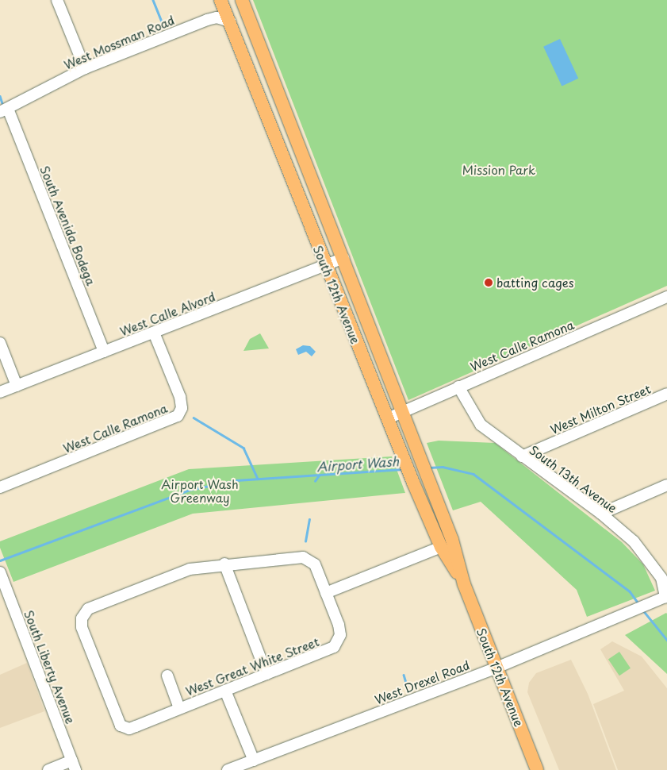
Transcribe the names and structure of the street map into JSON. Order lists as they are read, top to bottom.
{
  "streets": {
    "main road": ["South 12th Avenue"],
    "street": [
      "West Mossman Road",
      "South Avenida Bodega",
      "West Calle Alvord",
      "West Calle Ramona",
      "West Milton Street",
      "South 13th Avenue",
      "West Great White Street",
      "South Liberty Avenue",
      "West Drexel Road"
    ]
  },
  "crossings": [
    ["West Mossman Road", "South Avenida Bodega"],
    ["South Avenida Bodega", "West Calle Alvord"],
    ["South 12th Avenue", "West Calle Alvord"],
    ["South 12th Avenue", "West Calle Ramona"],
    ["South 12th Avenue", "West Drexel Road"],
    ["West Calle Alvord", "West Calle Ramona"],
    ["West Calle Ramona", "South 13th Avenue"],
    ["West Milton Street", "South 13th Avenue"],
    ["South 13th Avenue", "West Drexel Road"]
  ],
  "water": ["Airport Wash"],
  "parks": ["Mission Park", "Airport Wash Greenway"],
  "places": ["batting cages"]
}
